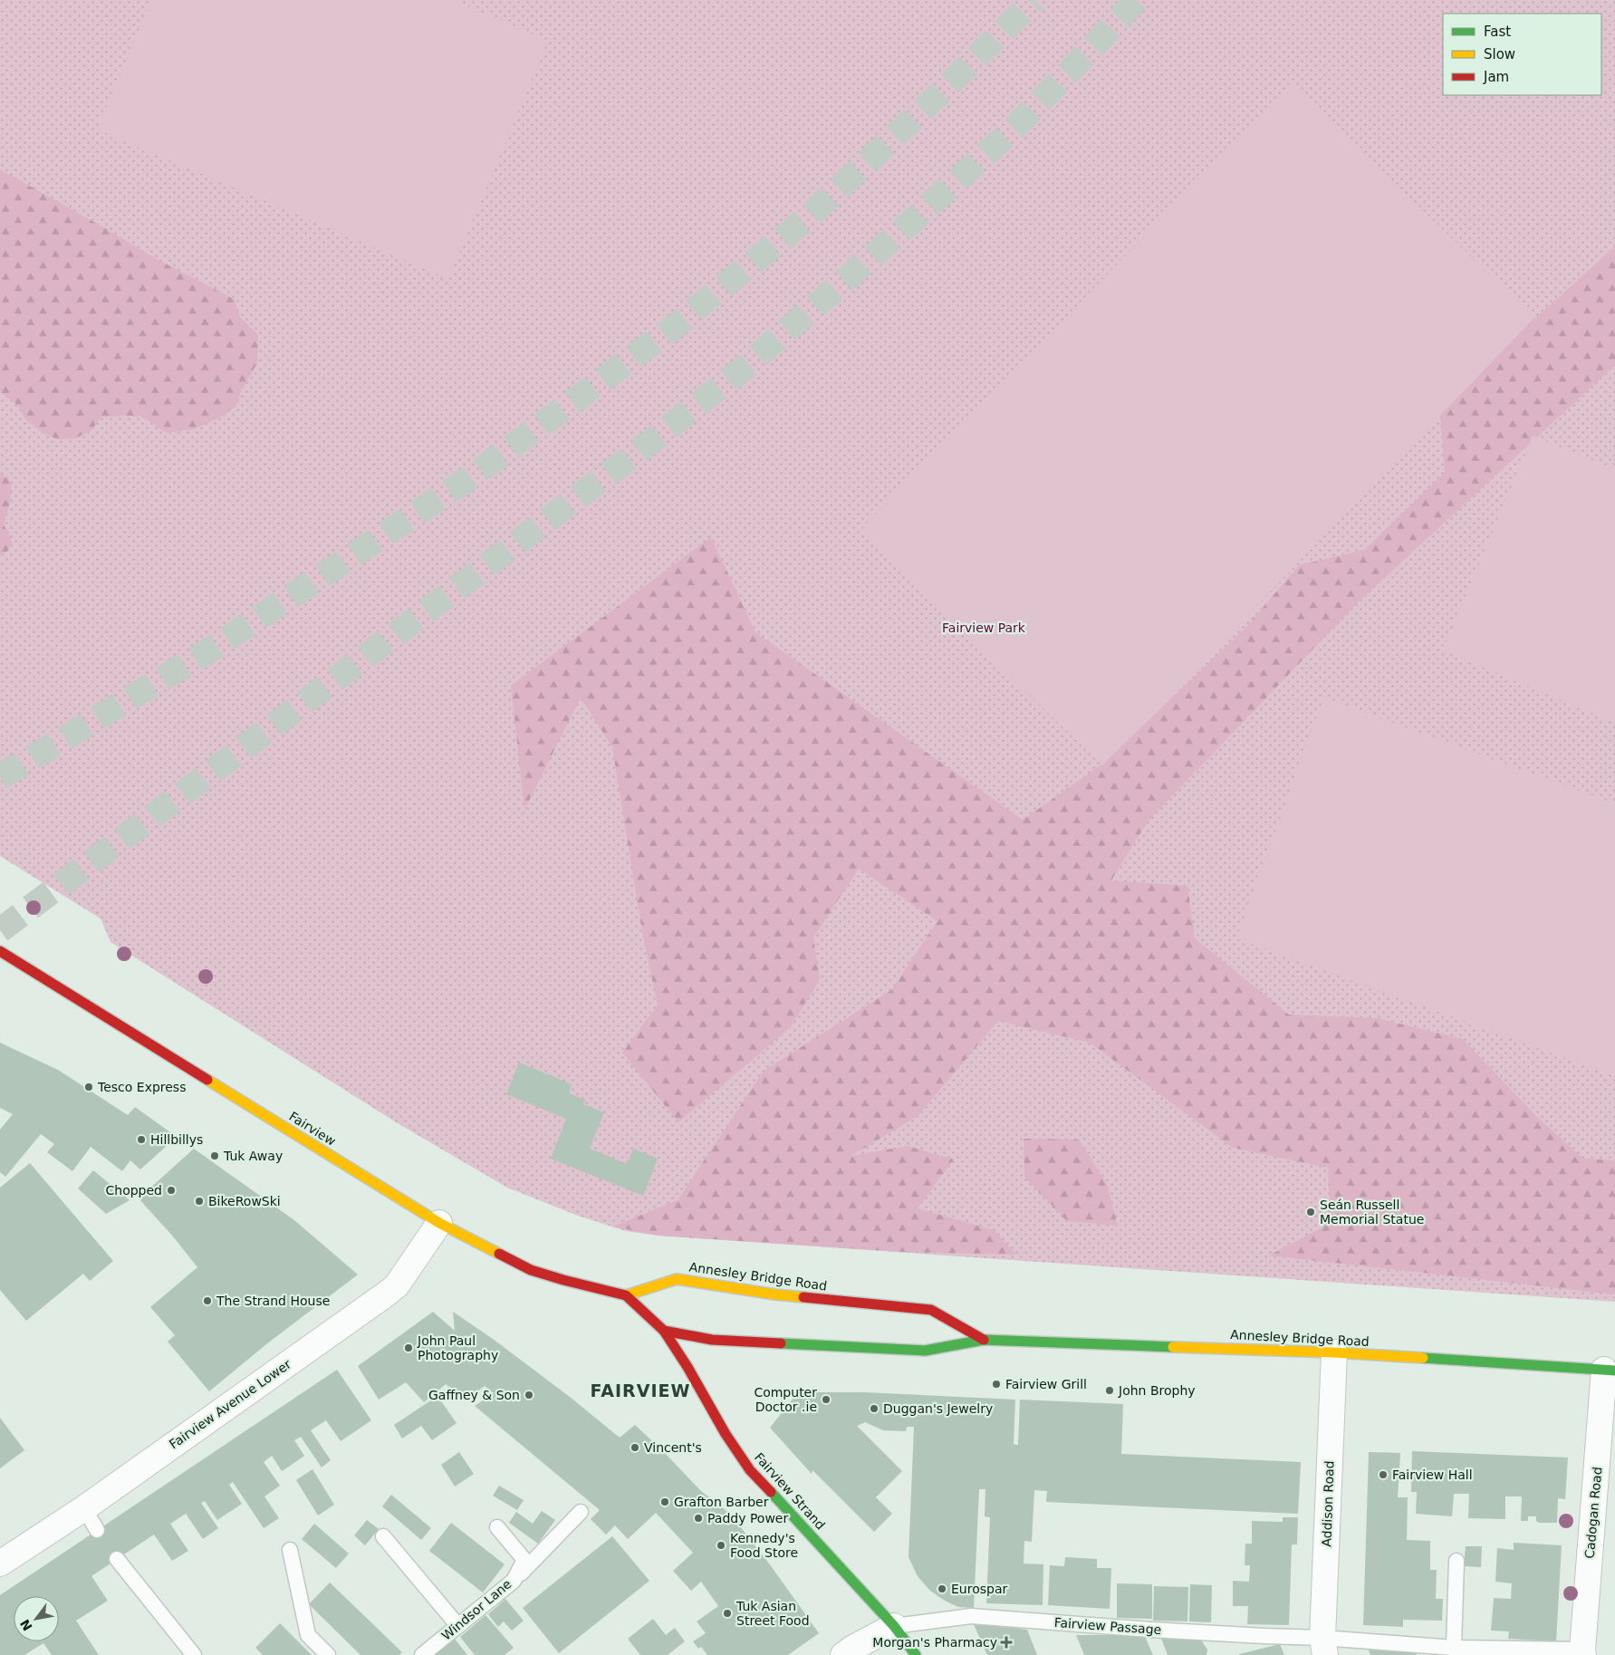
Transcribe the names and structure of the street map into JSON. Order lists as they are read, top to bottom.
{
  "streets": {
    "main road": ["Fairview", "Annesley Bridge Road", "Fairview Strand"],
    "street": ["Fairview Avenue Lower", "Addison Road", "Cadogan Road"],
    "lane": ["Windsor Lane", "Fairview Passage"]
  },
  "crossings": [
    ["Fairview", "Annesley Bridge Road"],
    ["Fairview", "Fairview Avenue Lower"],
    ["Annesley Bridge Road", "Fairview Strand"],
    ["Annesley Bridge Road", "Addison Road"],
    ["Annesley Bridge Road", "Cadogan Road"],
    ["Fairview Strand", "Fairview Passage"],
    ["Addison Road", "Fairview Passage"],
    ["Cadogan Road", "Fairview Passage"]
  ],
  "districts": ["FAIRVIEW"],
  "parks": ["Fairview Park"],
  "places": {
    "other": [
      "Tesco Express",
      "Hillbillys",
      "Tuk Away",
      "Chopped",
      "BikeRowSki",
      "Seán Russell Memorial Statue",
      "The Strand House",
      "John Paul Photography",
      "Fairview Grill",
      "John Brophy",
      "Gaffney & Son",
      "Computer Doctor .ie",
      "Duggan's Jewelry",
      "Vincent's",
      "Fairview Hall",
      "Grafton Barber",
      "Paddy Power",
      "Kennedy's Food Store",
      "Eurospar",
      "Tuk Asian Street Food"
    ],
    "health": ["Morgan's Pharmacy"]
  },
  "legend": ["Fast", "Slow", "Jam"],
  "north": "bottom left"
}
